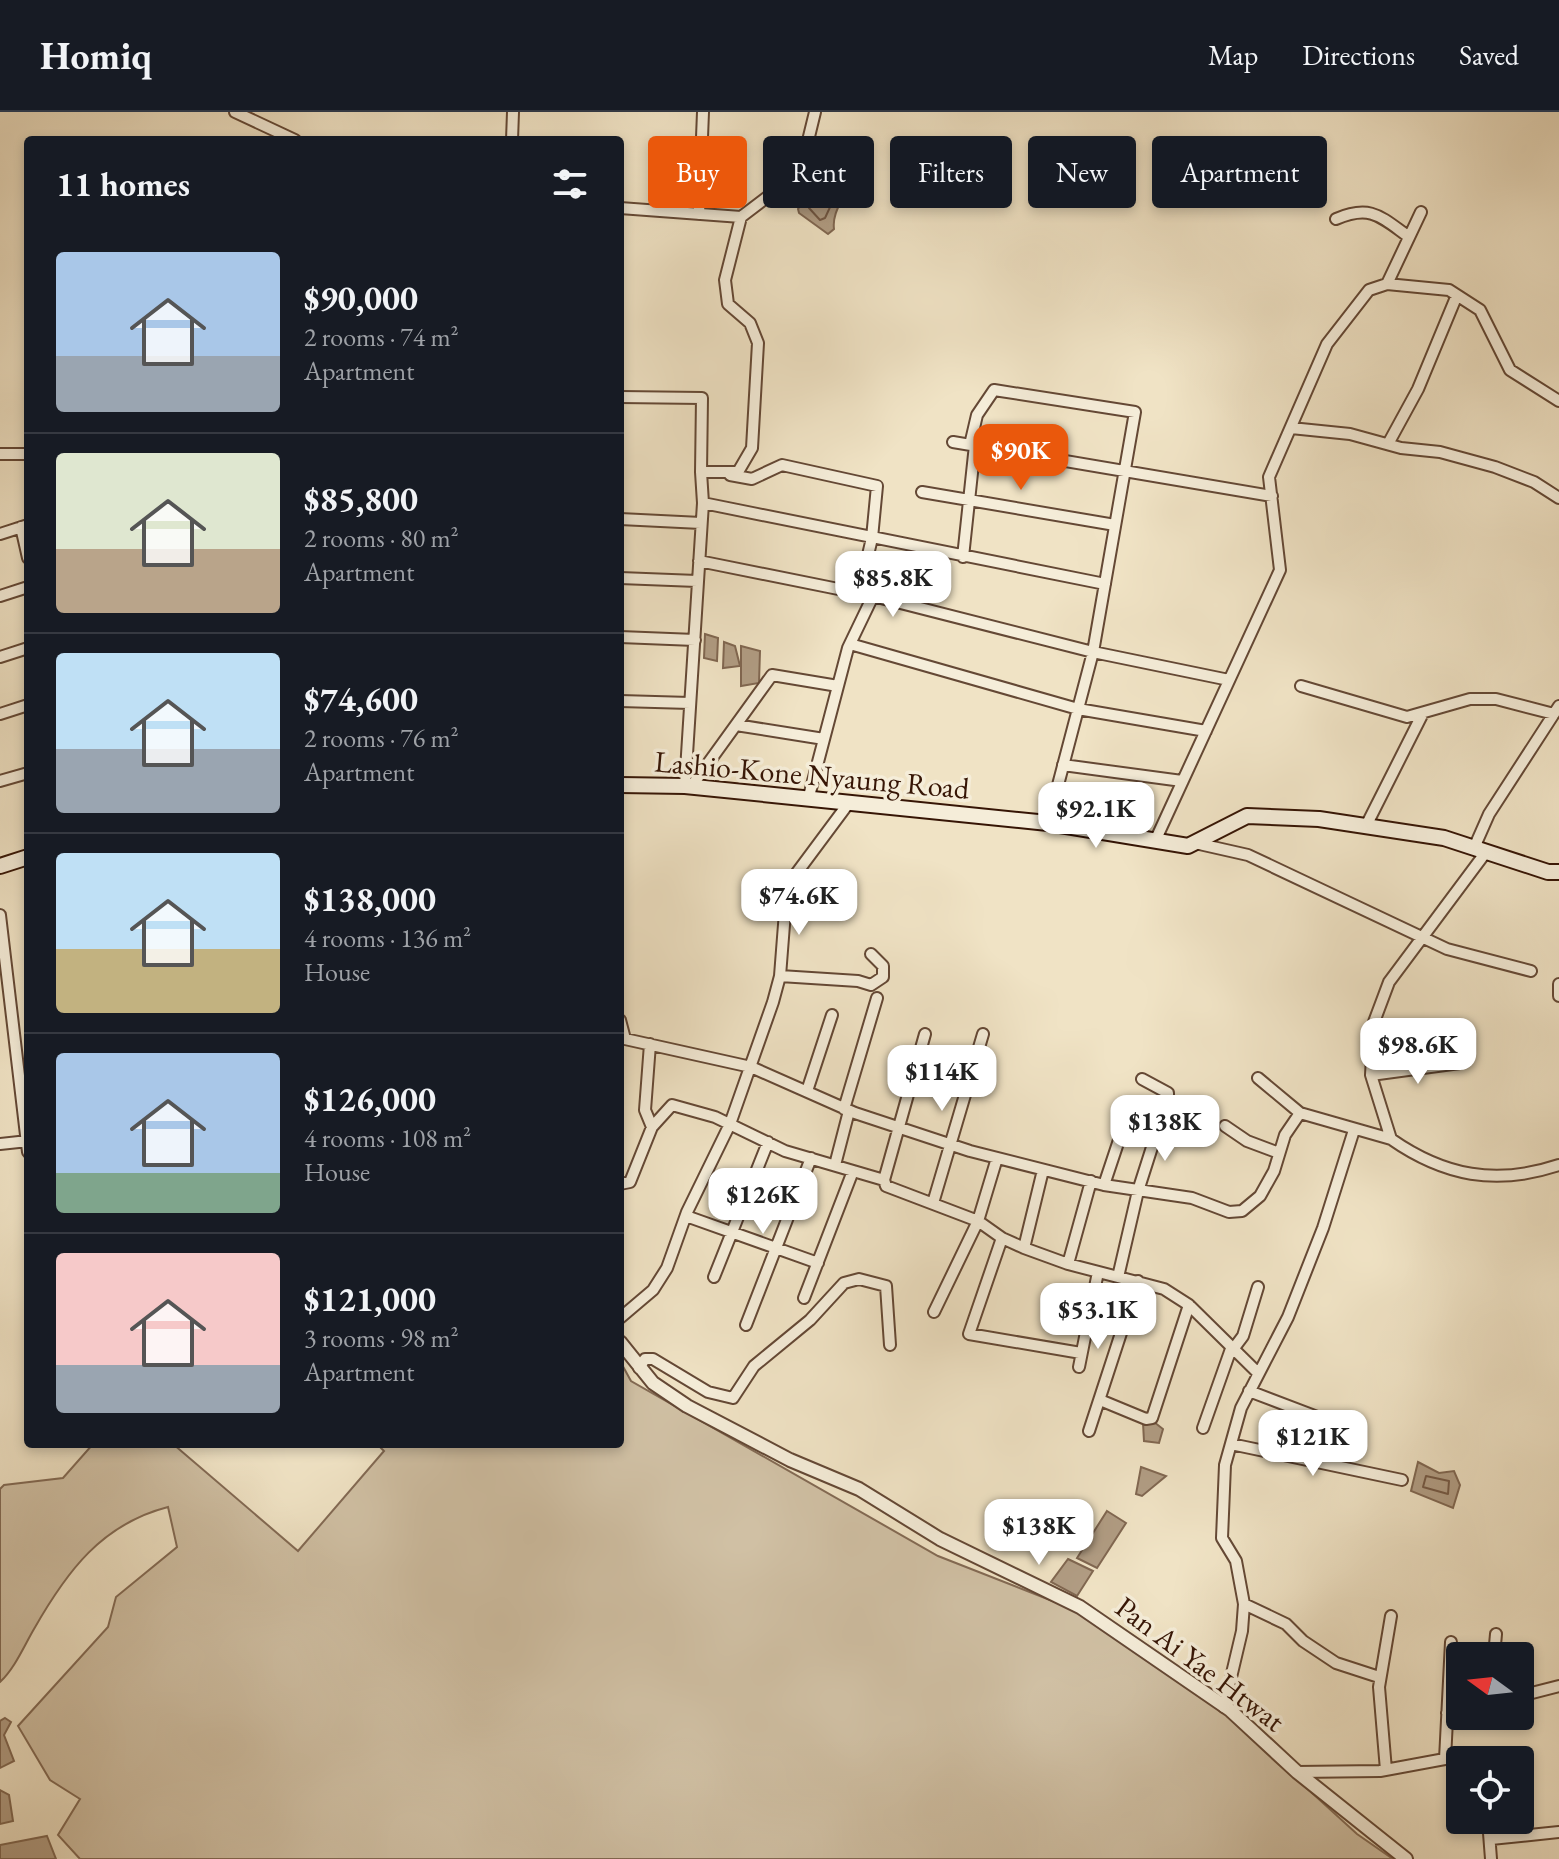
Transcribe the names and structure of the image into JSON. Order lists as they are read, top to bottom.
{
  "streets": {
    "main road": ["Lashio-Kone Nyaung Road"],
    "street": ["Pan Ai Yae Htwat"]
  },
  "north": "left",
  "page": {
    "header": "Homiq",
    "nav": ["Map", "Directions", "Saved"],
    "chip": [
      "Buy",
      "Rent",
      "Filters",
      "New",
      "Apartment"
    ],
    "heading": "11 homes",
    "list": [
      {
        "name": "$90,000",
        "note": "2 rooms · 74 m² · Apartment"
      },
      {
        "name": "$85,800",
        "note": "2 rooms · 80 m² · Apartment"
      },
      {
        "name": "$74,600",
        "note": "2 rooms · 76 m² · Apartment"
      },
      {
        "name": "$138,000",
        "note": "4 rooms · 136 m² · House"
      },
      {
        "name": "$126,000",
        "note": "4 rooms · 108 m² · House"
      },
      {
        "name": "$121,000",
        "note": "3 rooms · 98 m² · Apartment"
      }
    ],
    "price": [
      "$90K",
      "$85.8K",
      "$92.1K",
      "$74.6K",
      "$98.6K",
      "$114K",
      "$138K",
      "$126K",
      "$53.1K",
      "$121K",
      "$138K"
    ]
  }
}
